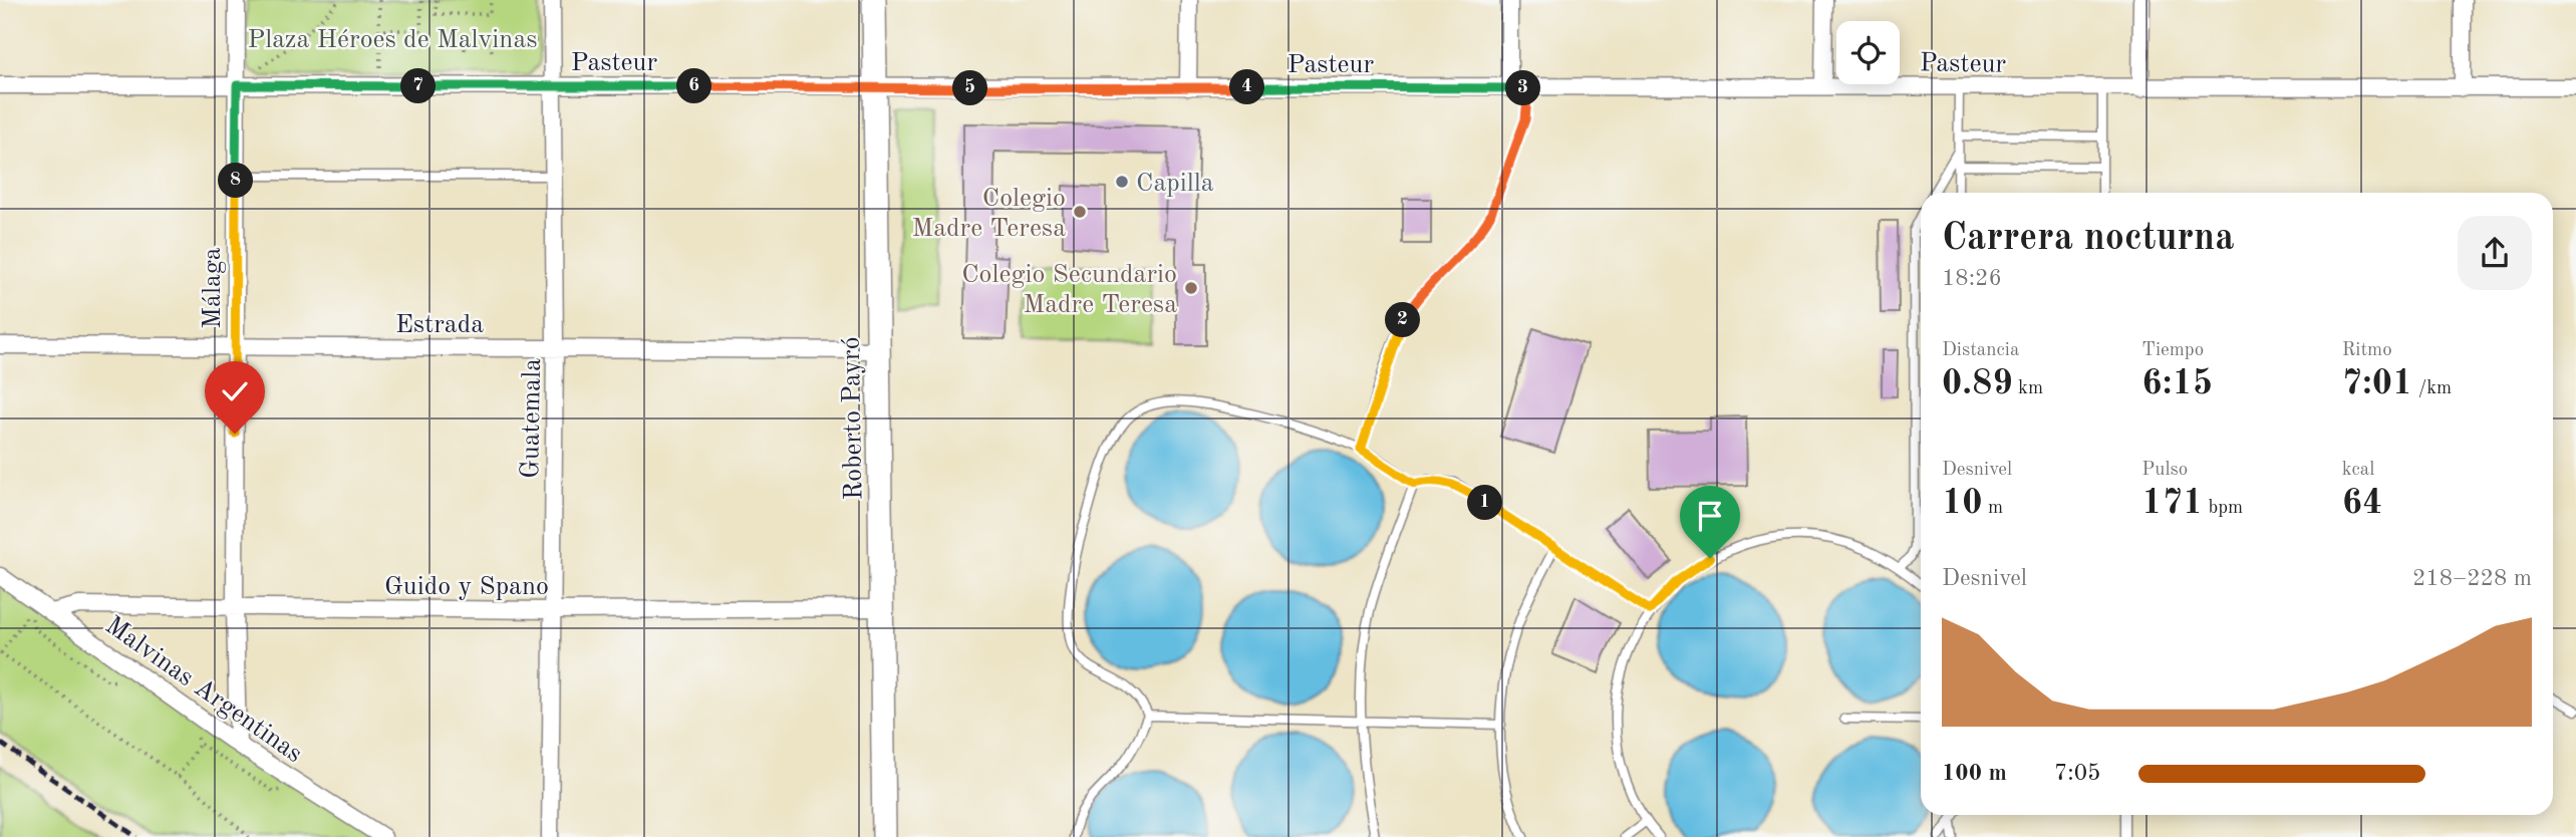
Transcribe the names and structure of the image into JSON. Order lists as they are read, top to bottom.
{
  "streets": {
    "street": [
      "Pasteur",
      "Málaga",
      "Estrada",
      "Guatemala",
      "Roberto Payró",
      "Guido y Spano",
      "Malvinas Argentinas"
    ]
  },
  "crossings": [
    ["Pasteur", "Málaga"],
    ["Pasteur", "Guatemala"],
    ["Pasteur", "Roberto Payró"],
    ["Málaga", "Estrada"],
    ["Málaga", "Guido y Spano"],
    ["Málaga", "Malvinas Argentinas"],
    ["Estrada", "Guatemala"],
    ["Estrada", "Roberto Payró"],
    ["Guatemala", "Guido y Spano"],
    ["Roberto Payró", "Guido y Spano"],
    ["Guido y Spano", "Malvinas Argentinas"]
  ],
  "parks": ["Plaza Héroes de Malvinas"],
  "places": ["Capilla", "Colegio Madre Teresa", "Colegio Secundario Madre Teresa"],
  "page": {
    "pins": [
      "6",
      "7",
      "4",
      "3",
      "5",
      "8",
      "2",
      "1"
    ],
    "heading": ["Carrera nocturna", "18:26"],
    "stats": [
      ["Distancia", "0.89 km"],
      ["Tiempo", "6:15"],
      ["Ritmo", "7:01 /km"],
      ["Desnivel", "10 m"],
      ["Pulso", "171 bpm"],
      ["kcal", "64"]
    ],
    "chart": ["Desnivel", "218–228 m"],
    "list": [
      {
        "name": "100 m",
        "note": "7:05"
      }
    ]
  }
}
